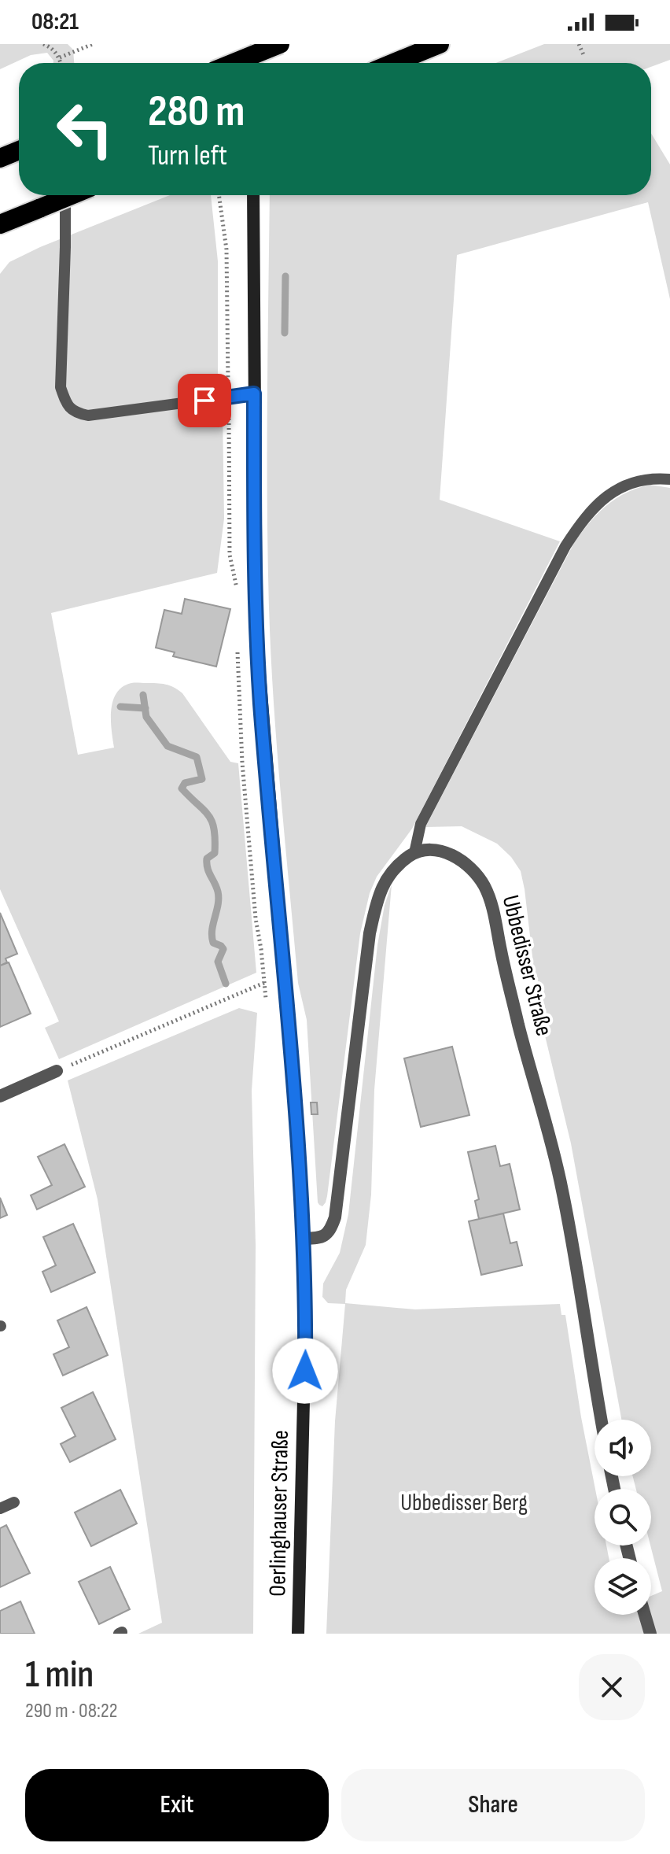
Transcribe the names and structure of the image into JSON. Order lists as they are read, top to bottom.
{
  "streets": {
    "main road": ["Oerlinghauser Straße"],
    "street": ["Ubbedisser Straße"]
  },
  "parks": ["Ubbedisser Berg"],
  "page": {
    "status": "08:21",
    "turn": ["280 m", "Turn left"],
    "heading": ["1 min", "290 m · 08:22"],
    "buttons": ["Exit", "Share"]
  }
}
